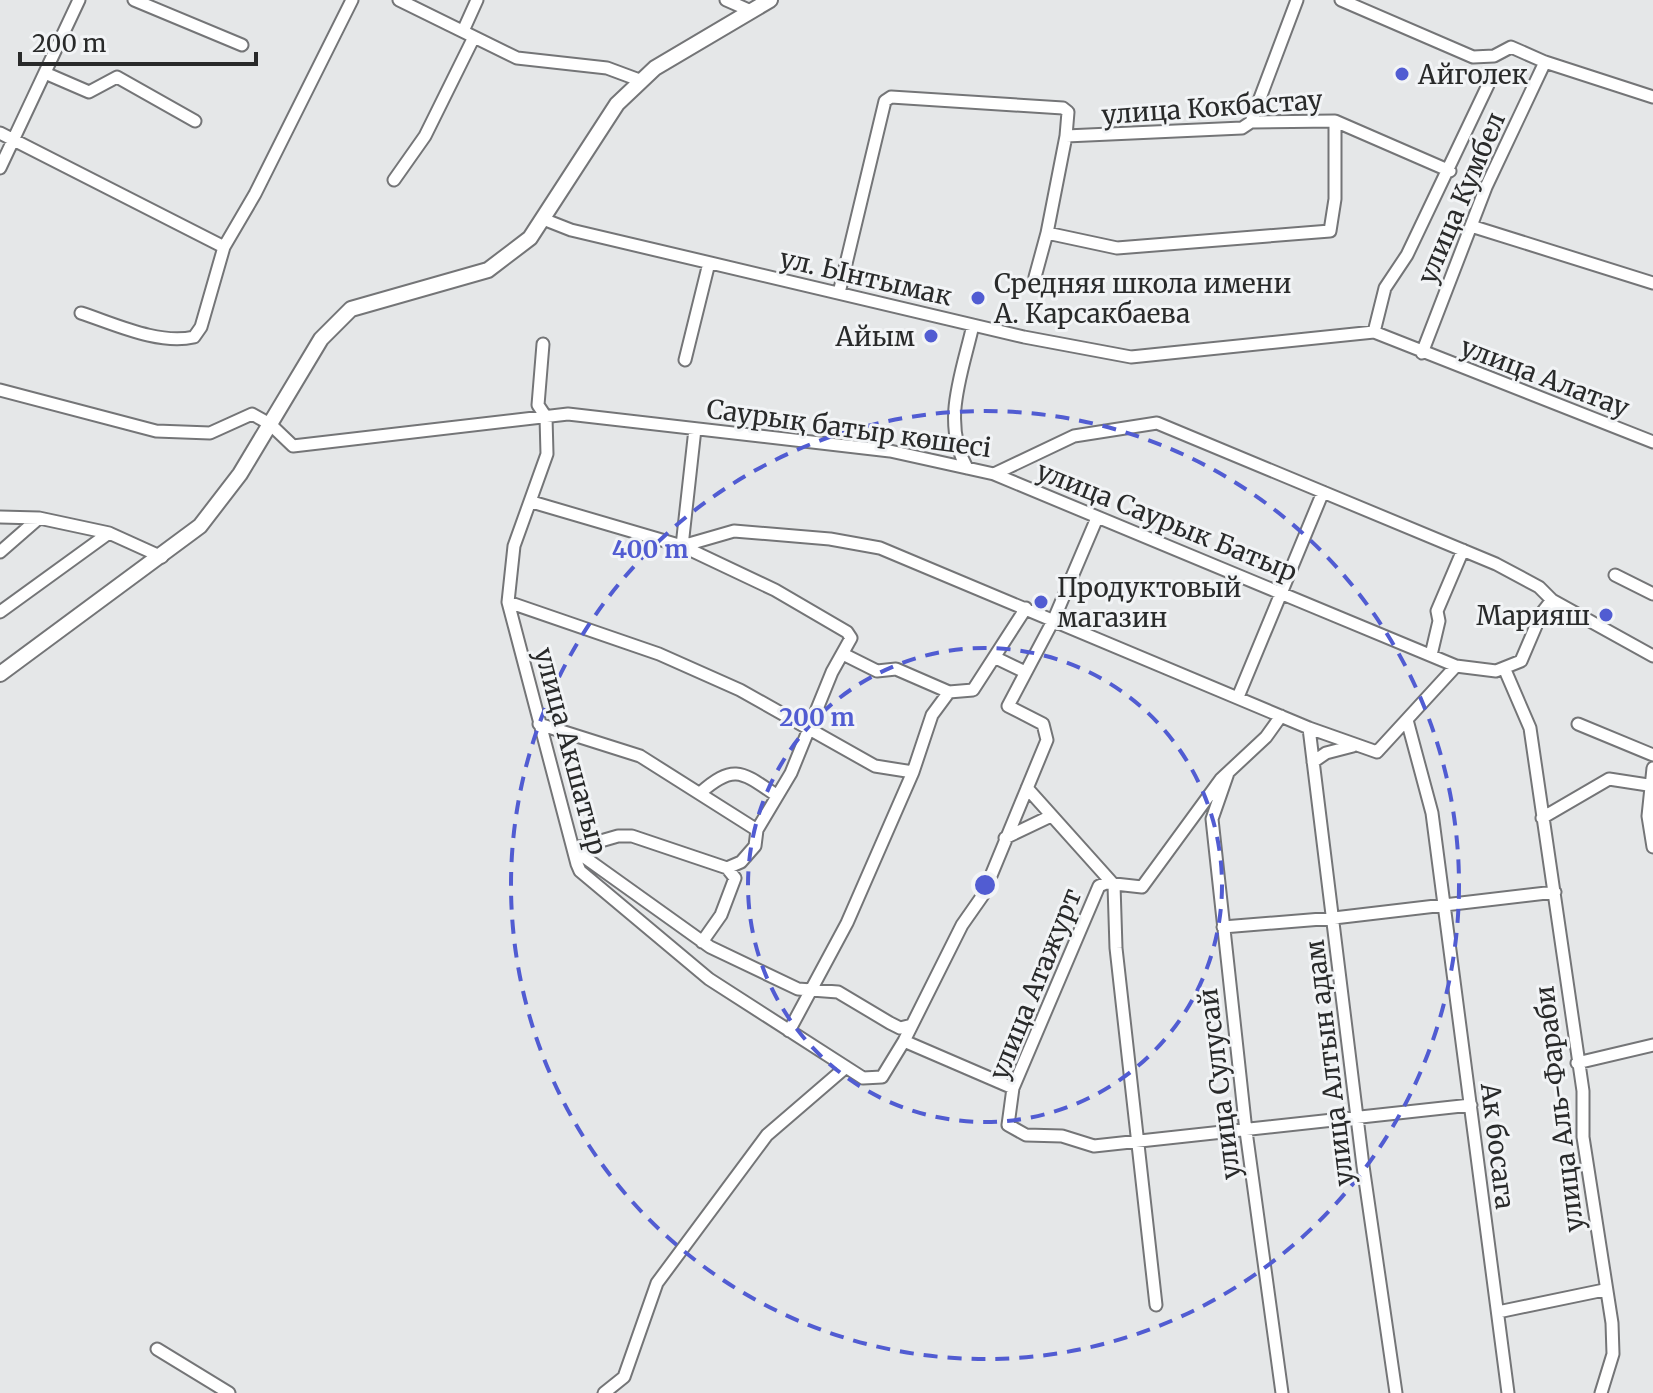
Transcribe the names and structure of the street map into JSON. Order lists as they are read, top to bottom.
{
  "streets": {
    "street": [
      "улица Кокбастау",
      "улица Кумбел",
      "ул. Ынтымак",
      "улица Алатау",
      "Саурық батыр көшесі",
      "улица Саурык Батыр",
      "улица Акшатыр",
      "улица Атажурт",
      "улица Алтын адам",
      "улица Сулусай",
      "улица Аль-Фараби",
      "Ак босага"
    ]
  },
  "crossings": [
    ["улица Кумбел", "улица Алатау"],
    ["ул. Ынтымак", "улица Алатау"],
    ["Саурық батыр көшесі", "улица Саурык Батыр"],
    ["Саурық батыр көшесі", "улица Акшатыр"],
    ["улица Саурык Батыр", "улица Аль-Фараби"],
    ["улица Атажурт", "улица Сулусай"]
  ],
  "places": [
    "Айголек",
    "Средняя школа имени А. Карсакбаева",
    "Айым",
    "Продуктовый магазин",
    "Марияш"
  ],
  "scale_bar": "200 m",
  "rings": ["400 m", "200 m"]
}
